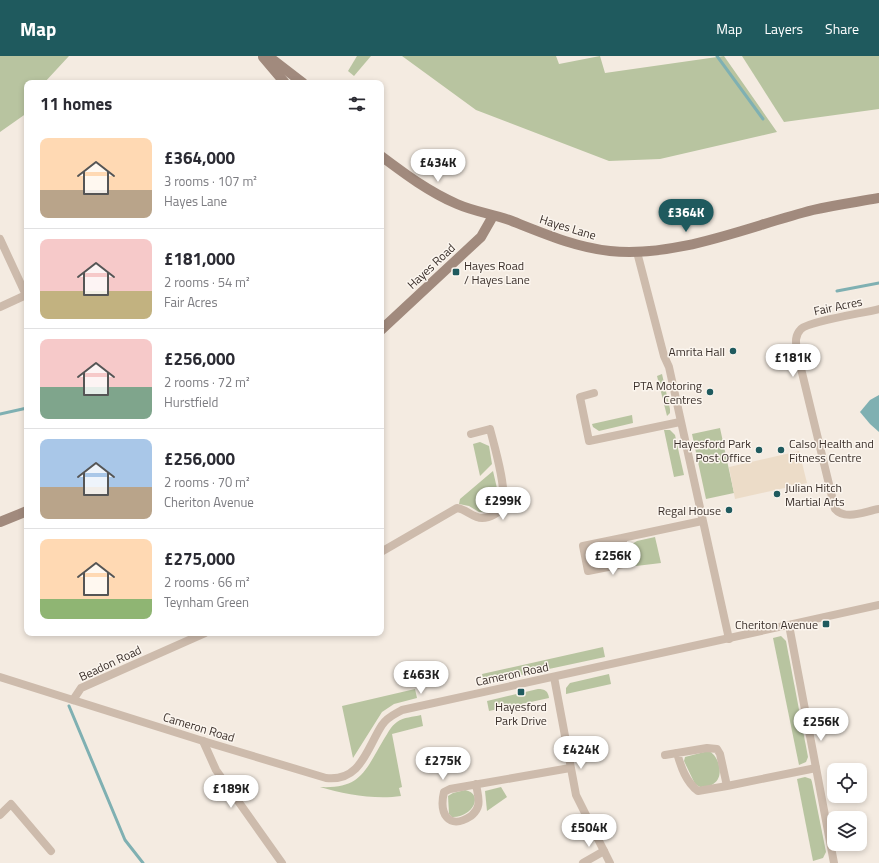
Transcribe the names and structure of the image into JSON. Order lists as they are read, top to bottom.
{
  "streets": {
    "main road": ["Hayes Lane", "Hayes Road"],
    "street": ["Fair Acres", "Beadon Road", "Cameron Road"]
  },
  "crossings": [
    ["Hayes Lane", "Hayes Road"],
    ["Beadon Road", "Cameron Road"]
  ],
  "places": {
    "transit": ["Hayes Road / Hayes Lane", "Cheriton Avenue", "Hayesford Park Drive"],
    "other": [
      "Amrita Hall",
      "PTA Motoring Centres",
      "Hayesford Park Post Office",
      "Calso Health and Fitness Centre",
      "Julian Hitch Martial Arts",
      "Regal House"
    ]
  },
  "page": {
    "header": "Map",
    "nav": ["Map", "Layers", "Share"],
    "heading": "11 homes",
    "list": [
      {
        "name": "£364,000",
        "note": "3 rooms · 107 m² · Hayes Lane"
      },
      {
        "name": "£181,000",
        "note": "2 rooms · 54 m² · Fair Acres"
      },
      {
        "name": "£256,000",
        "note": "2 rooms · 72 m² · Hurstfield"
      },
      {
        "name": "£256,000",
        "note": "2 rooms · 70 m² · Cheriton Avenue"
      },
      {
        "name": "£275,000",
        "note": "2 rooms · 66 m² · Teynham Green"
      }
    ],
    "price": [
      "£434K",
      "£364K",
      "£181K",
      "£299K",
      "£256K",
      "£463K",
      "£256K",
      "£424K",
      "£275K",
      "£189K",
      "£504K"
    ]
  }
}
